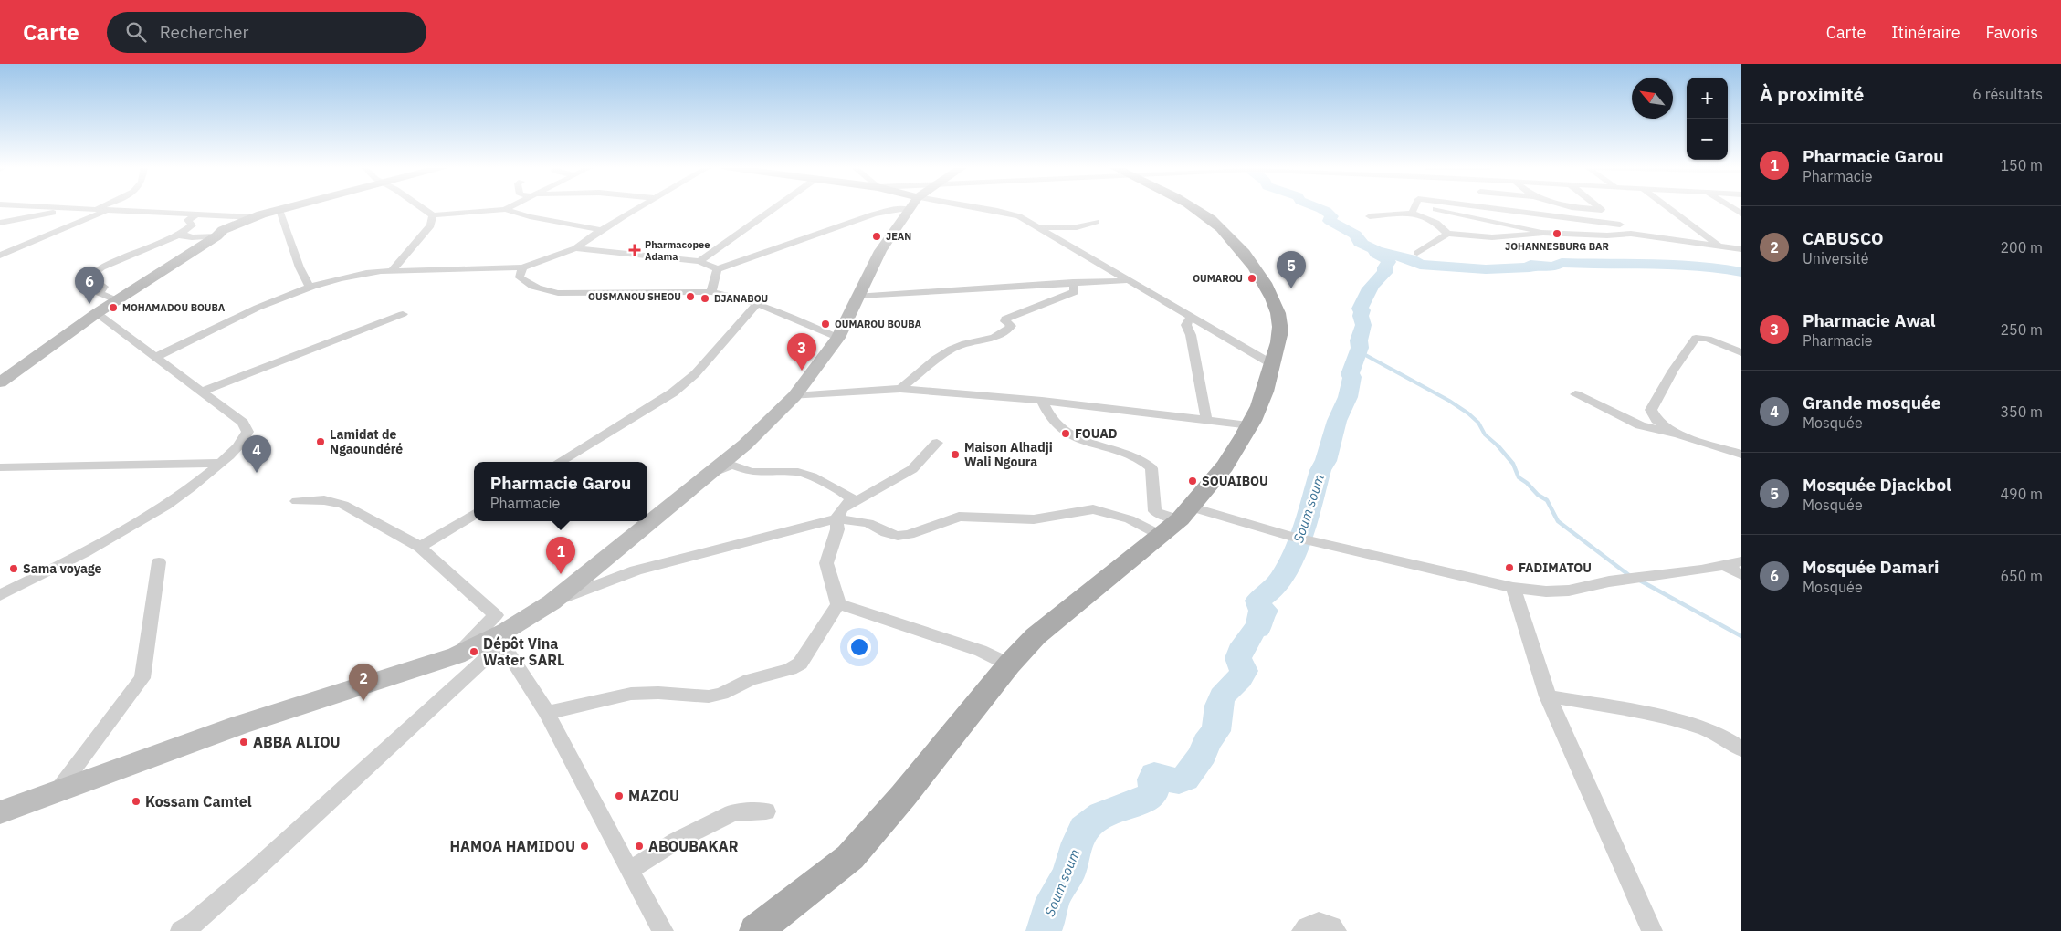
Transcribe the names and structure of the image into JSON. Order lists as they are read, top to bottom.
{
  "water": ["Soum soum"],
  "places": {
    "other": [
      "JOHANNESBURG BAR",
      "JEAN",
      "OUMAROU",
      "OUSMANOU SHEOU",
      "DJANABOU",
      "MOHAMADOU BOUBA",
      "OUMAROU BOUBA",
      "FOUAD",
      "Lamidat de Ngaoundéré",
      "Maison Alhadji Wali Ngoura",
      "SOUAIBOU",
      "FADIMATOU",
      "Sama voyage",
      "Dépôt Vina Water SARL",
      "ABBA ALIOU",
      "MAZOU",
      "Kossam Camtel",
      "HAMOA HAMIDOU",
      "ABOUBAKAR"
    ],
    "health": ["Pharmacopee Adama"]
  },
  "north": "top left",
  "page": {
    "header": "Carte",
    "search": "Rechercher",
    "nav": ["Carte", "Itinéraire", "Favoris"],
    "heading": ["À proximité", "6 résultats"],
    "map_buttons": ["+", "−"],
    "list": [
      {
        "mark": "1",
        "name": "Pharmacie Garou",
        "note": "Pharmacie",
        "value": "150 m"
      },
      {
        "mark": "2",
        "name": "CABUSCO",
        "note": "Université",
        "value": "200 m"
      },
      {
        "mark": "3",
        "name": "Pharmacie Awal",
        "note": "Pharmacie",
        "value": "250 m"
      },
      {
        "mark": "4",
        "name": "Grande mosquée",
        "note": "Mosquée",
        "value": "350 m"
      },
      {
        "mark": "5",
        "name": "Mosquée Djackbol",
        "note": "Mosquée",
        "value": "490 m"
      },
      {
        "mark": "6",
        "name": "Mosquée Damari",
        "note": "Mosquée",
        "value": "650 m"
      }
    ],
    "pins": [
      "5",
      "6",
      "3",
      "4",
      "1",
      "2"
    ],
    "popup": ["Pharmacie Garou", "Pharmacie"]
  }
}
